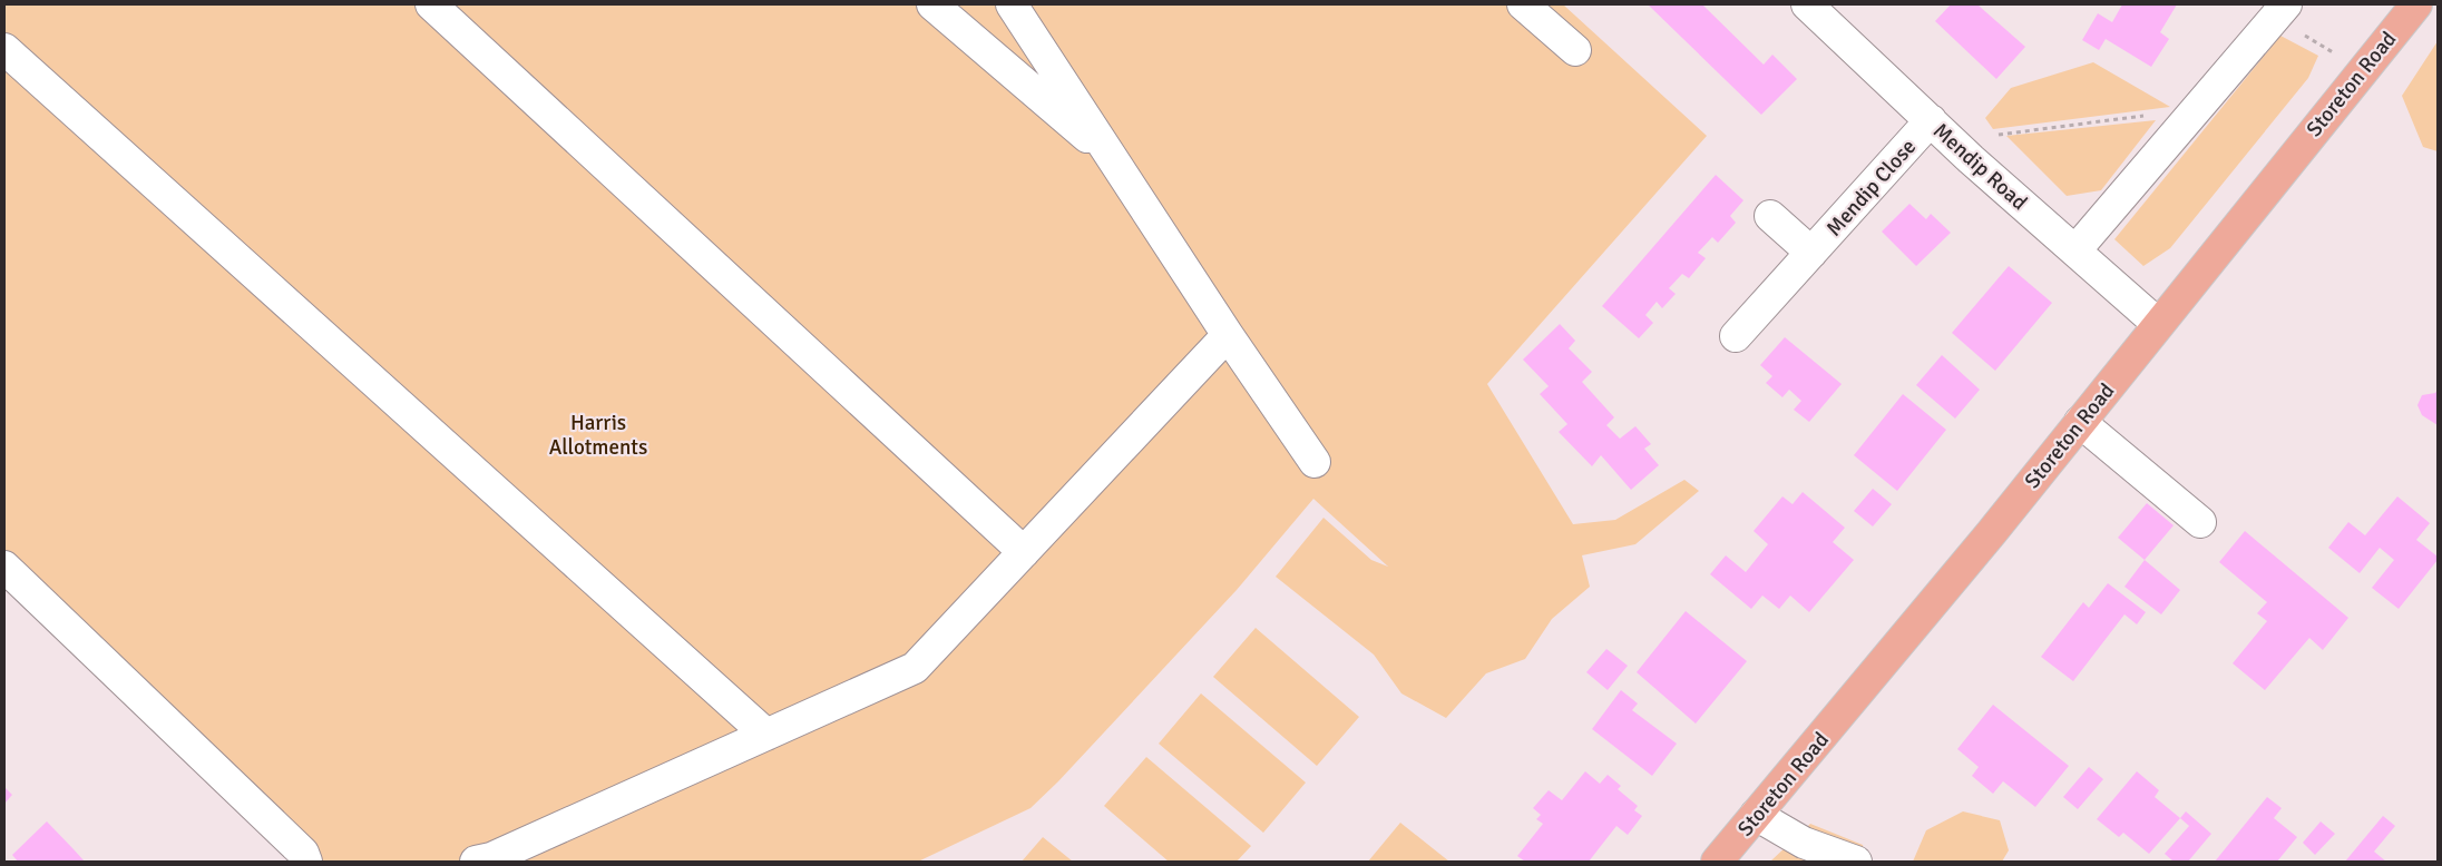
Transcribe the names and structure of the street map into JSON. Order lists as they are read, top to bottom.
{
  "streets": {
    "main road": ["Storeton Road"],
    "street": ["Mendip Road", "Mendip Close"]
  },
  "crossings": [
    ["Storeton Road", "Mendip Road"],
    ["Mendip Road", "Mendip Close"]
  ],
  "parks": ["Harris Allotments"]
}
